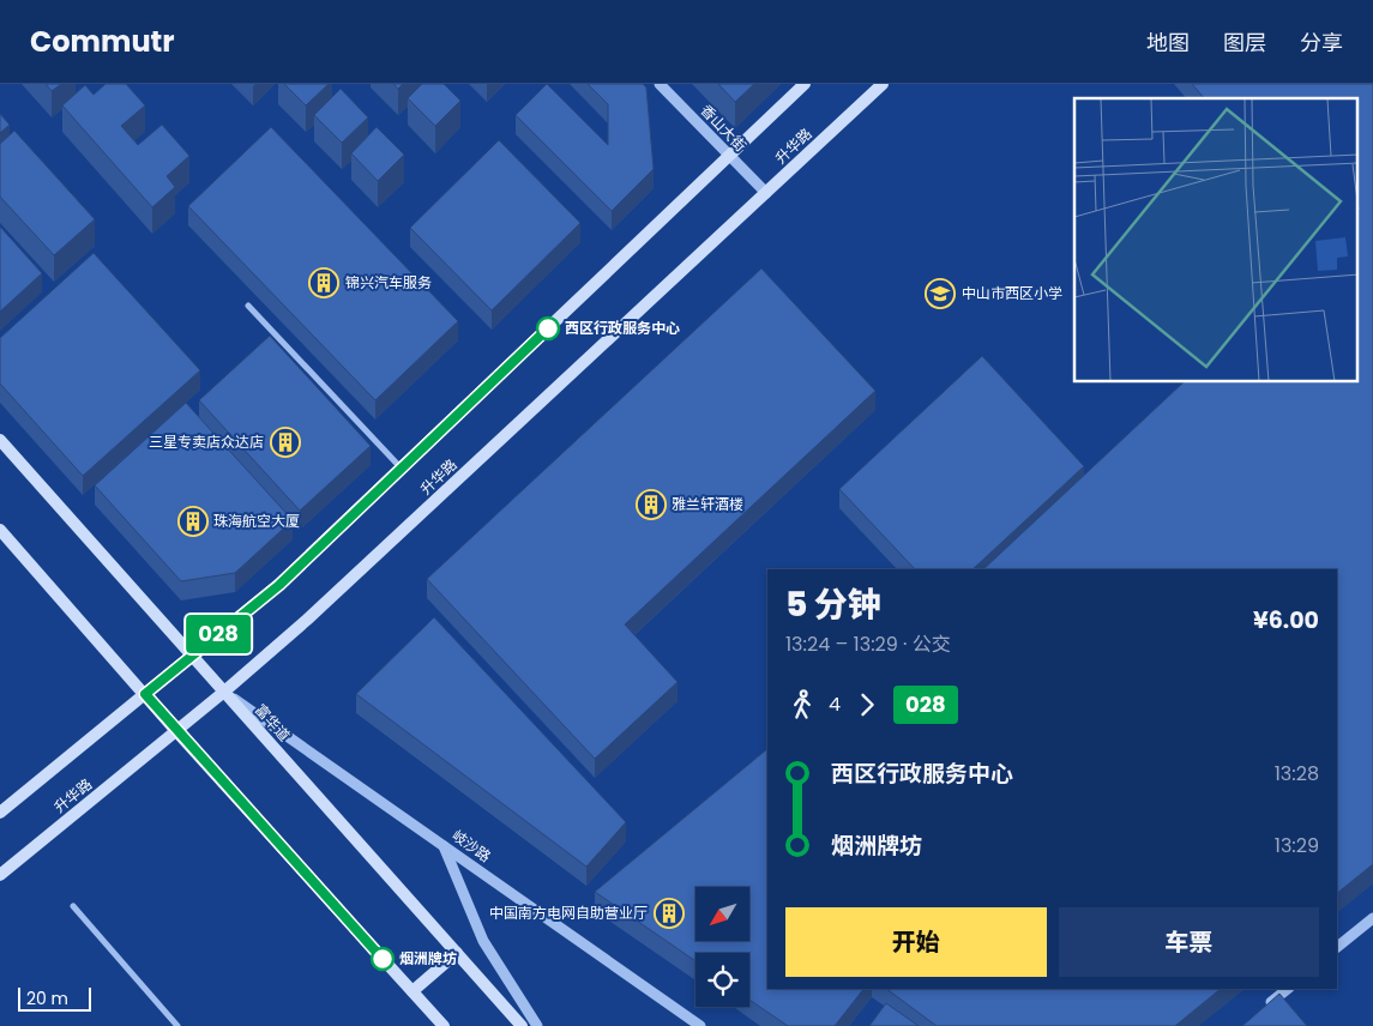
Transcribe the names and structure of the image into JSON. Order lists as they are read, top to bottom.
{
  "streets": {
    "main road": ["升华路", "富华道"],
    "street": ["香山大街", "岐沙路"]
  },
  "crossings": [
    ["香山大街", "升华路"],
    ["升华路", "富华道"],
    ["升华路", "岐沙路"],
    ["富华道", "岐沙路"]
  ],
  "places": {
    "building": [
      "锦兴汽车服务",
      "三星专卖店众达店",
      "雅兰轩酒楼",
      "珠海航空大厦",
      "中国南方电网自助营业厅"
    ],
    "school or university": ["中山市西区小学"],
    "other": ["西区行政服务中心", "烟洲牌坊"]
  },
  "lines": ["bus line 028"],
  "scale_bar": "20 m",
  "north": "bottom left",
  "page": {
    "header": "Commutr",
    "nav": ["地图", "图层", "分享"],
    "on_map": "028",
    "heading": ["5 分钟", "13:24 – 13:29 · 公交", "¥6.00"],
    "legs": ["4", "028"],
    "list": [
      {
        "name": "西区行政服务中心",
        "value": "13:28"
      },
      {
        "name": "烟洲牌坊",
        "value": "13:29"
      }
    ],
    "buttons": ["开始", "车票"],
    "scale": "20 m"
  }
}
